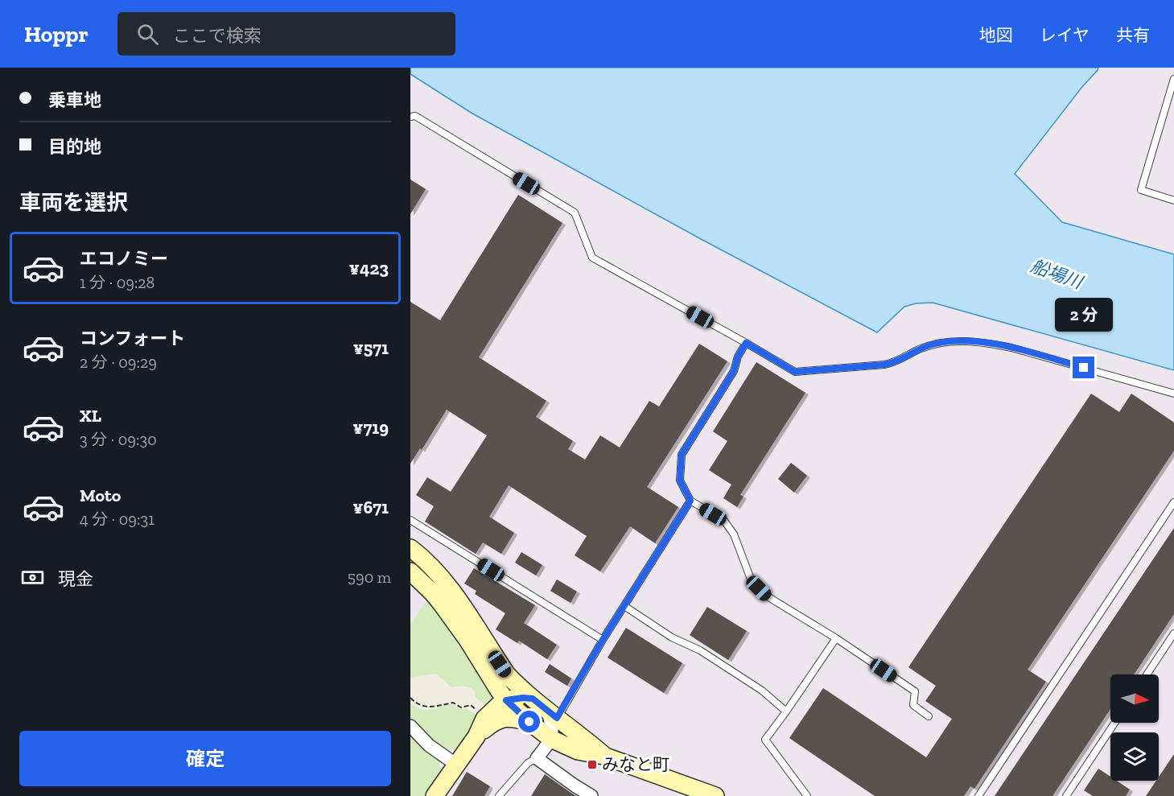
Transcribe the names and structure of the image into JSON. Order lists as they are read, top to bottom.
{
  "water": ["船場川"],
  "places": {
    "transit": ["みなと町"]
  },
  "north": "right",
  "page": {
    "header": "Hoppr",
    "search": "ここで検索",
    "nav": ["地図", "レイヤ", "共有"],
    "banner": ["乗車地", "目的地"],
    "heading": "車両を選択",
    "list": [
      {
        "name": "エコノミー",
        "note": "1 分 · 09:28",
        "value": "¥423"
      },
      {
        "name": "コンフォート",
        "note": "2 分 · 09:29",
        "value": "¥571"
      },
      {
        "name": "XL",
        "note": "3 分 · 09:30",
        "value": "¥719"
      },
      {
        "name": "Moto",
        "note": "4 分 · 09:31",
        "value": "¥671"
      }
    ],
    "bubble": "2 分",
    "pay": ["現金", "590 m"],
    "buttons": "確定"
  }
}
